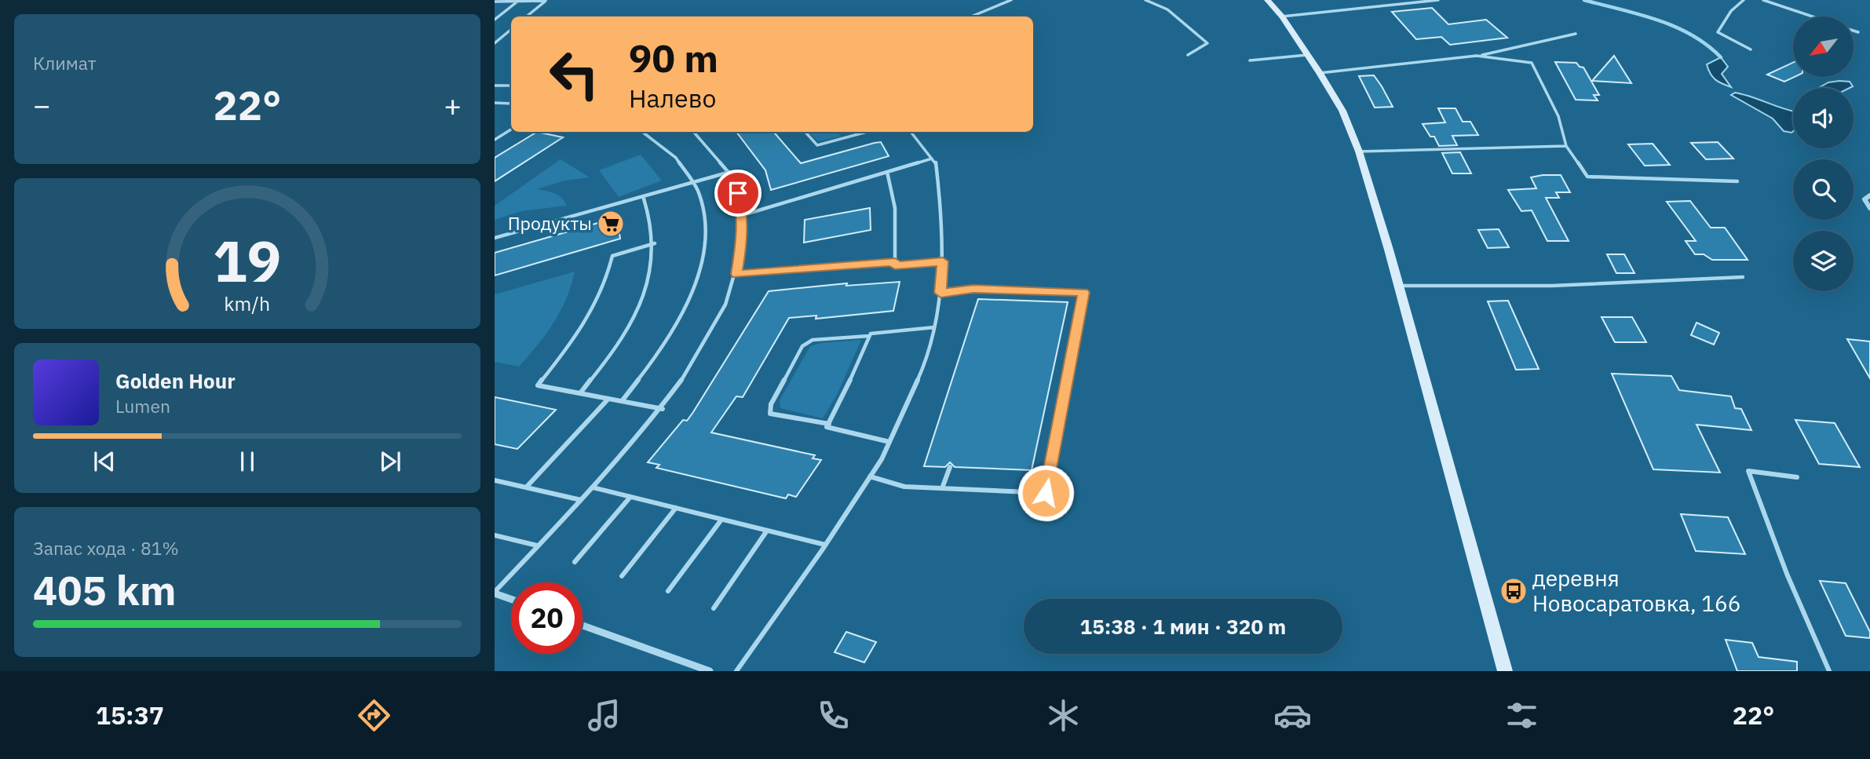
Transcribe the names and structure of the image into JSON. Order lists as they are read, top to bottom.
{
  "places": {
    "supermarket": ["Продукты"],
    "bus stop": ["деревня Новосаратовка, 166"]
  },
  "north": "bottom left",
  "page": {
    "tile": [
      "Климат",
      ["Запас хода · 81%", "405 km"]
    ],
    "turn": ["90 m", "Налево"],
    "heat": ["−", "22°", "+"],
    "song": ["Golden Hour", "Lumen"],
    "limit": "20",
    "trip": "15:38 · 1 мин · 320 m",
    "tabs": ["15:37", "22°"],
    "gauge": ["19", "km/h"]
  }
}
